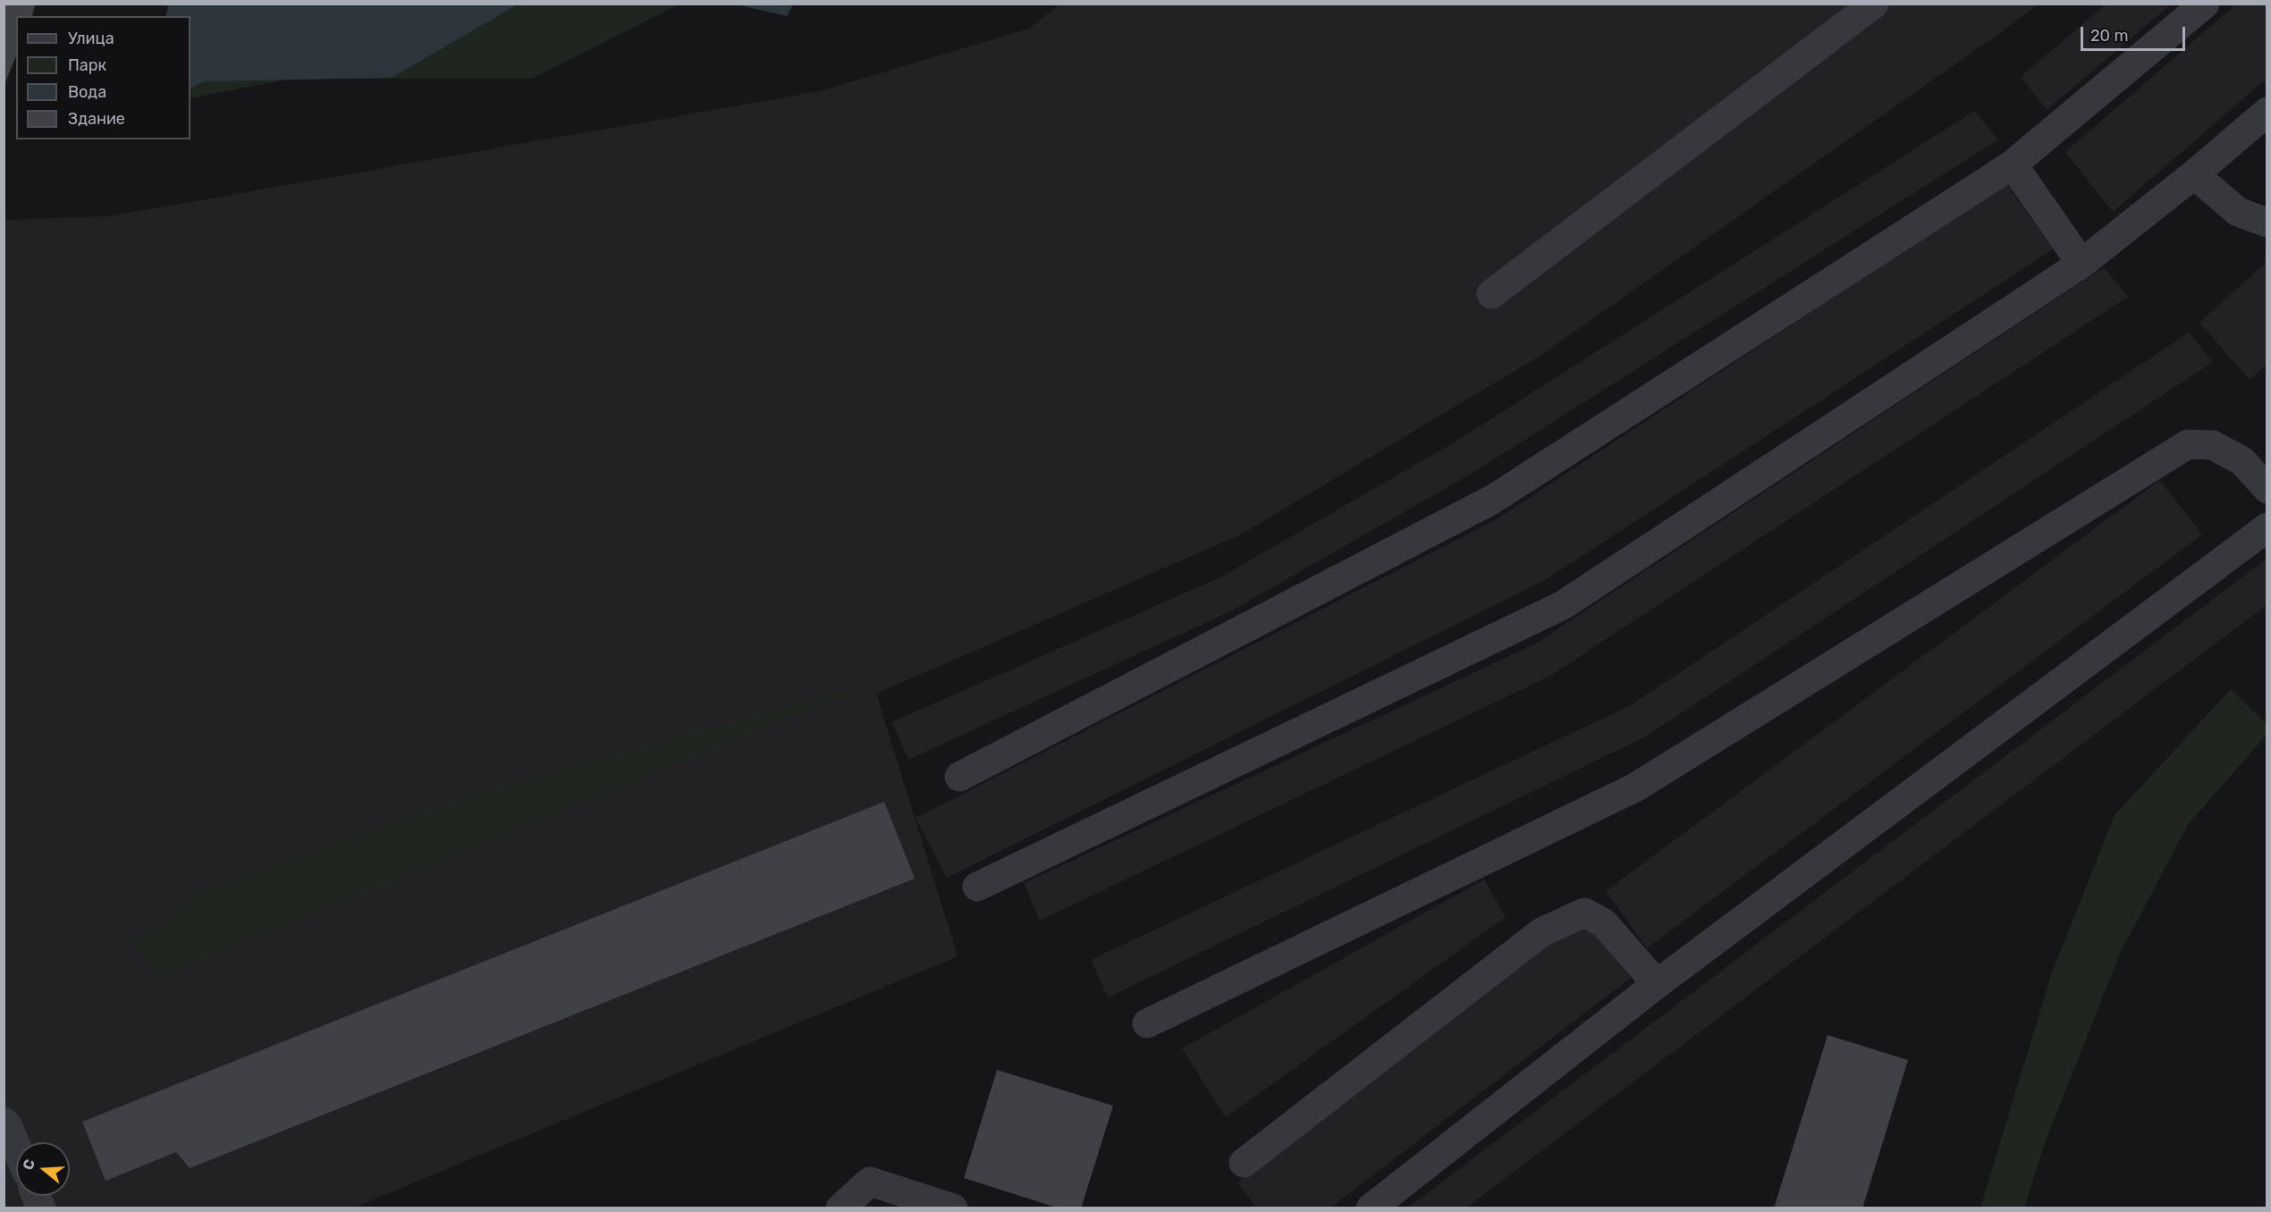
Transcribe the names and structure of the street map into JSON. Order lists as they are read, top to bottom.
{
  "legend": [
    "Улица",
    "Парк",
    "Вода",
    "Здание"
  ],
  "scale_bar": "20 m",
  "north": "left"
}
